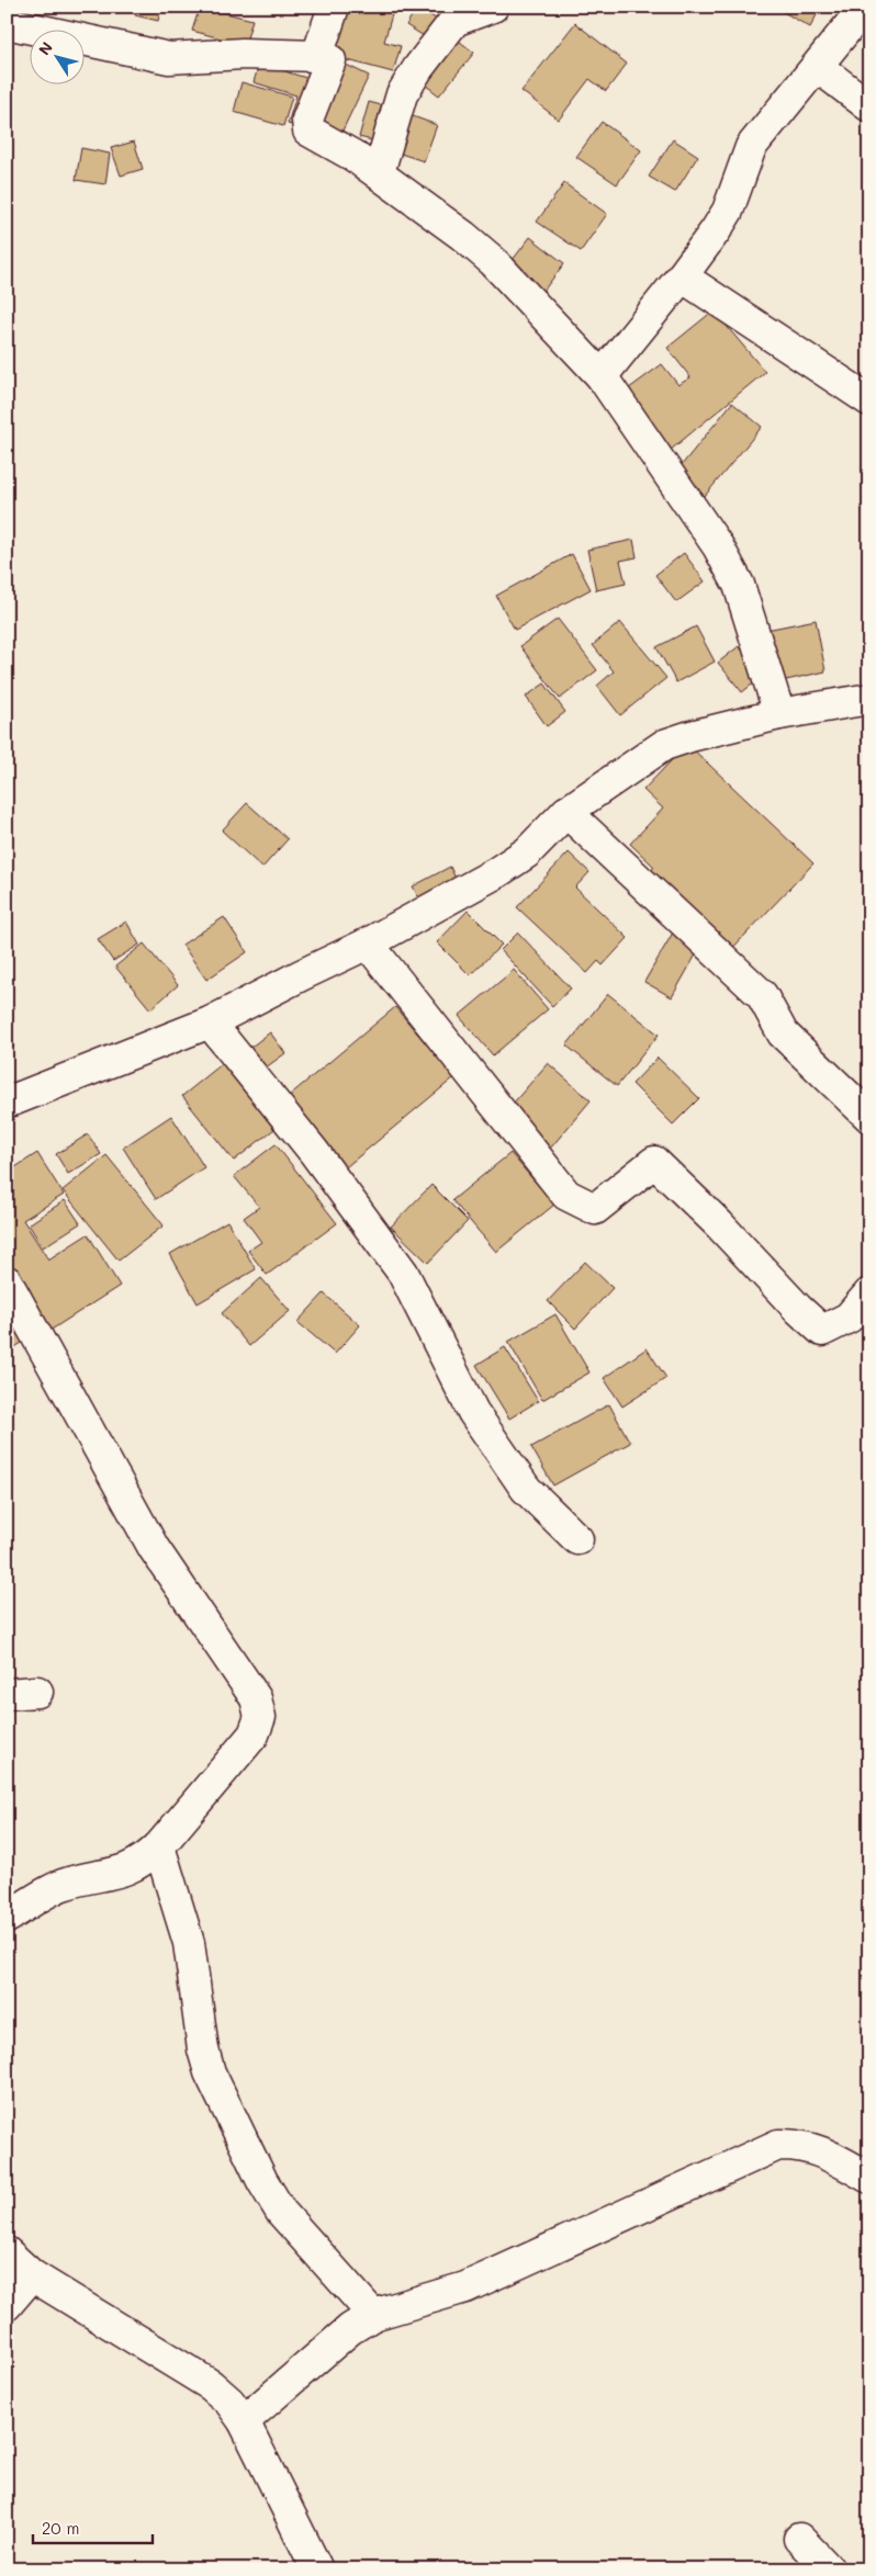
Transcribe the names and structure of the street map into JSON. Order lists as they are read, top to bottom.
{
  "scale_bar": "20 m",
  "north": "top left"
}
